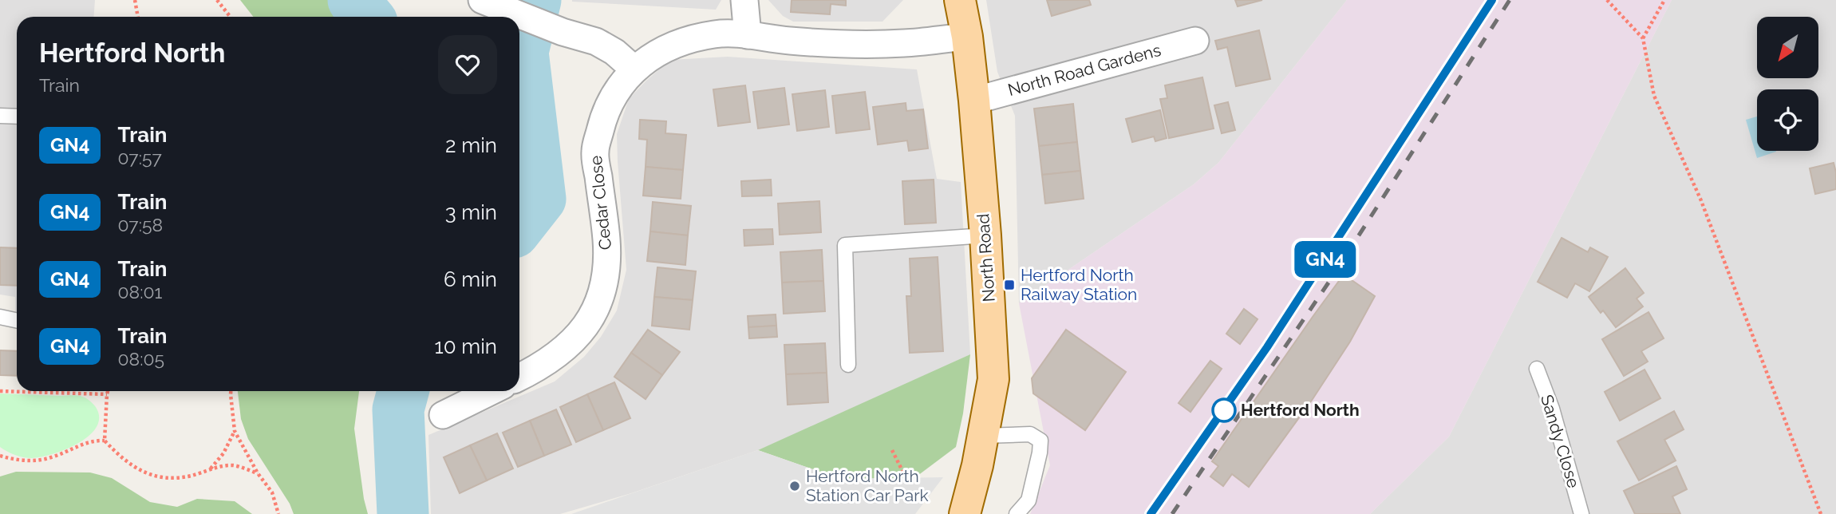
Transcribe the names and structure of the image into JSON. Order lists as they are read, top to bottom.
{
  "streets": {
    "main road": ["North Road"],
    "street": ["North Road Gardens", "Cedar Close"],
    "lane": ["Sandy Close"]
  },
  "crossings": [
    ["North Road Gardens", "North Road"],
    ["Cedar Close", "North Road"]
  ],
  "places": {
    "transit": ["Hertford North Railway Station"],
    "other": ["Hertford North", "Hertford North Station Car Park"]
  },
  "north": "bottom left",
  "page": {
    "on_map": "GN4",
    "heading": ["Hertford North", "Train"],
    "list": [
      {
        "mark": "GN4",
        "name": "Train",
        "note": "07:57",
        "value": "2 min"
      },
      {
        "mark": "GN4",
        "name": "Train",
        "note": "07:58",
        "value": "3 min"
      },
      {
        "mark": "GN4",
        "name": "Train",
        "note": "08:01",
        "value": "6 min"
      },
      {
        "mark": "GN4",
        "name": "Train",
        "note": "08:05",
        "value": "10 min"
      }
    ]
  }
}
